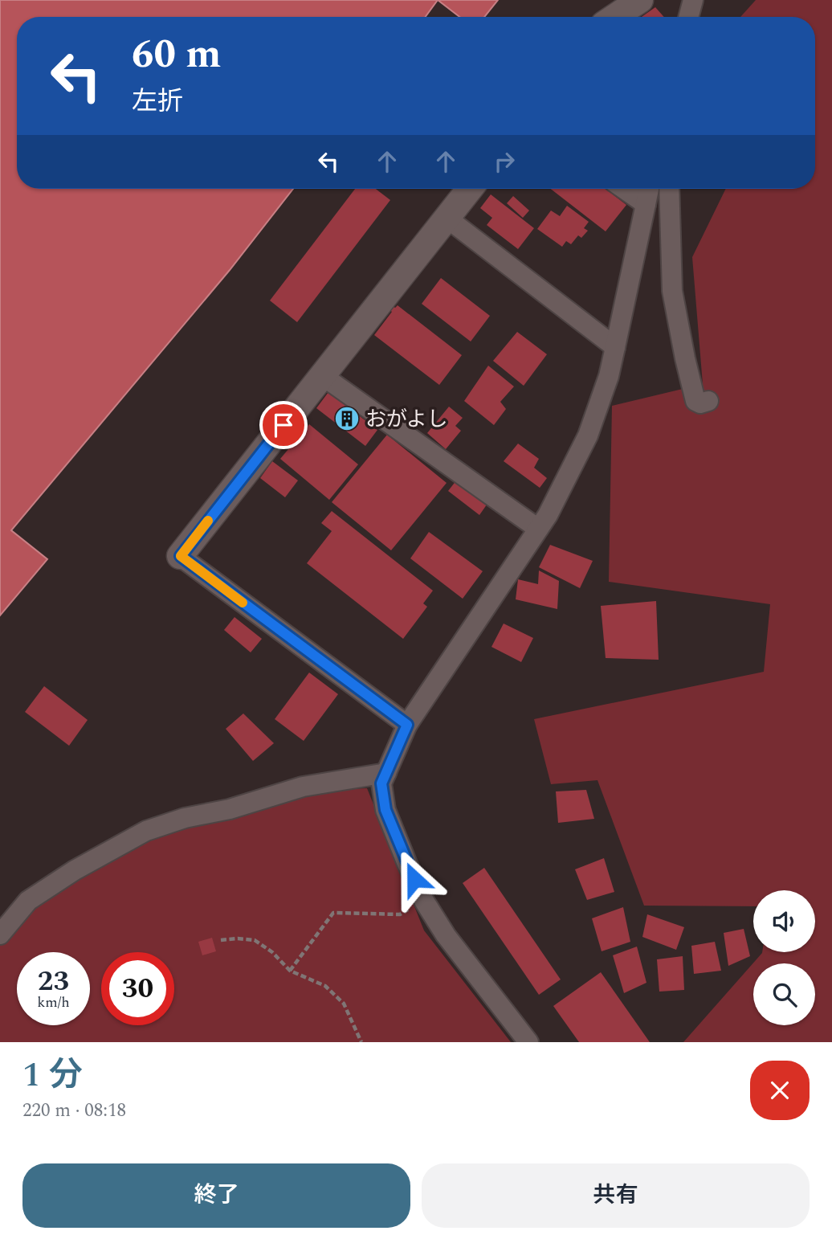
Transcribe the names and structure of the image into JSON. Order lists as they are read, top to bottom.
{
  "places": {
    "building": ["おがよし"]
  },
  "page": {
    "turn": ["60 m", "左折"],
    "speed": "23 km/h",
    "limit": "30",
    "heading": ["1 分", "220 m · 08:18"],
    "buttons": ["終了", "共有"]
  }
}
